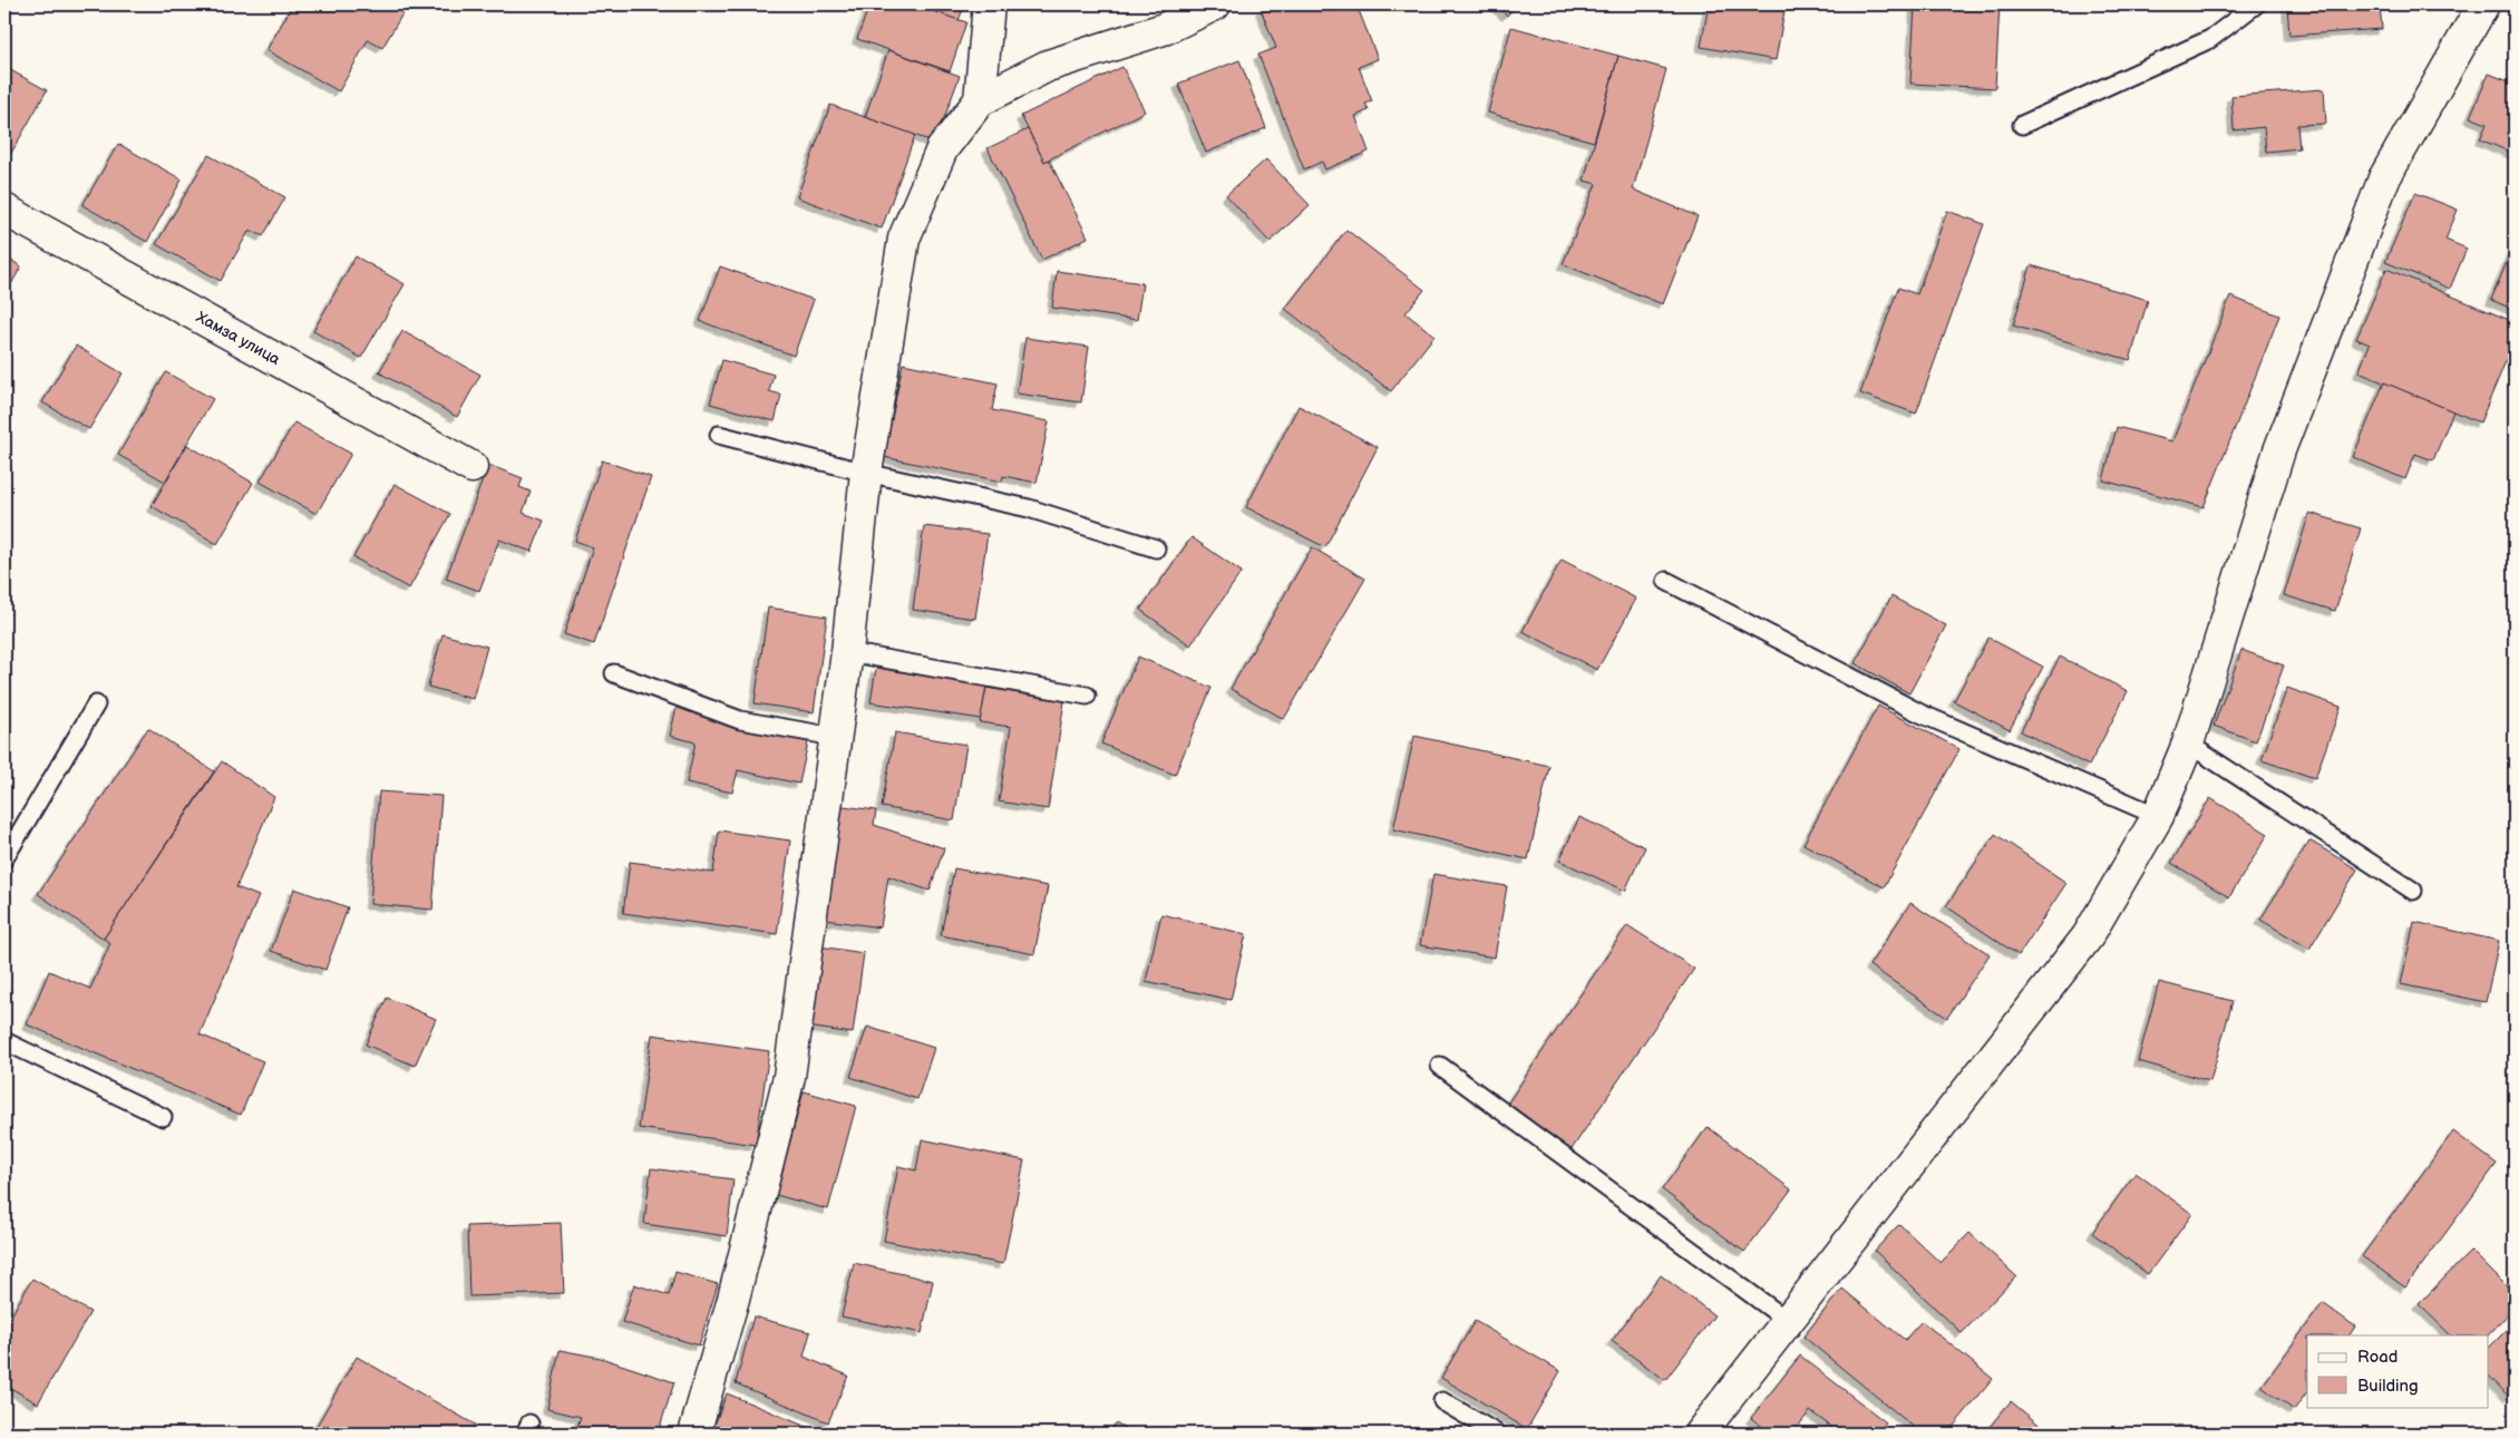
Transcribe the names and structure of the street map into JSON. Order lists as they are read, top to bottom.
{
  "streets": {
    "street": ["Хамза улица"]
  },
  "legend": ["Road", "Building"]
}
